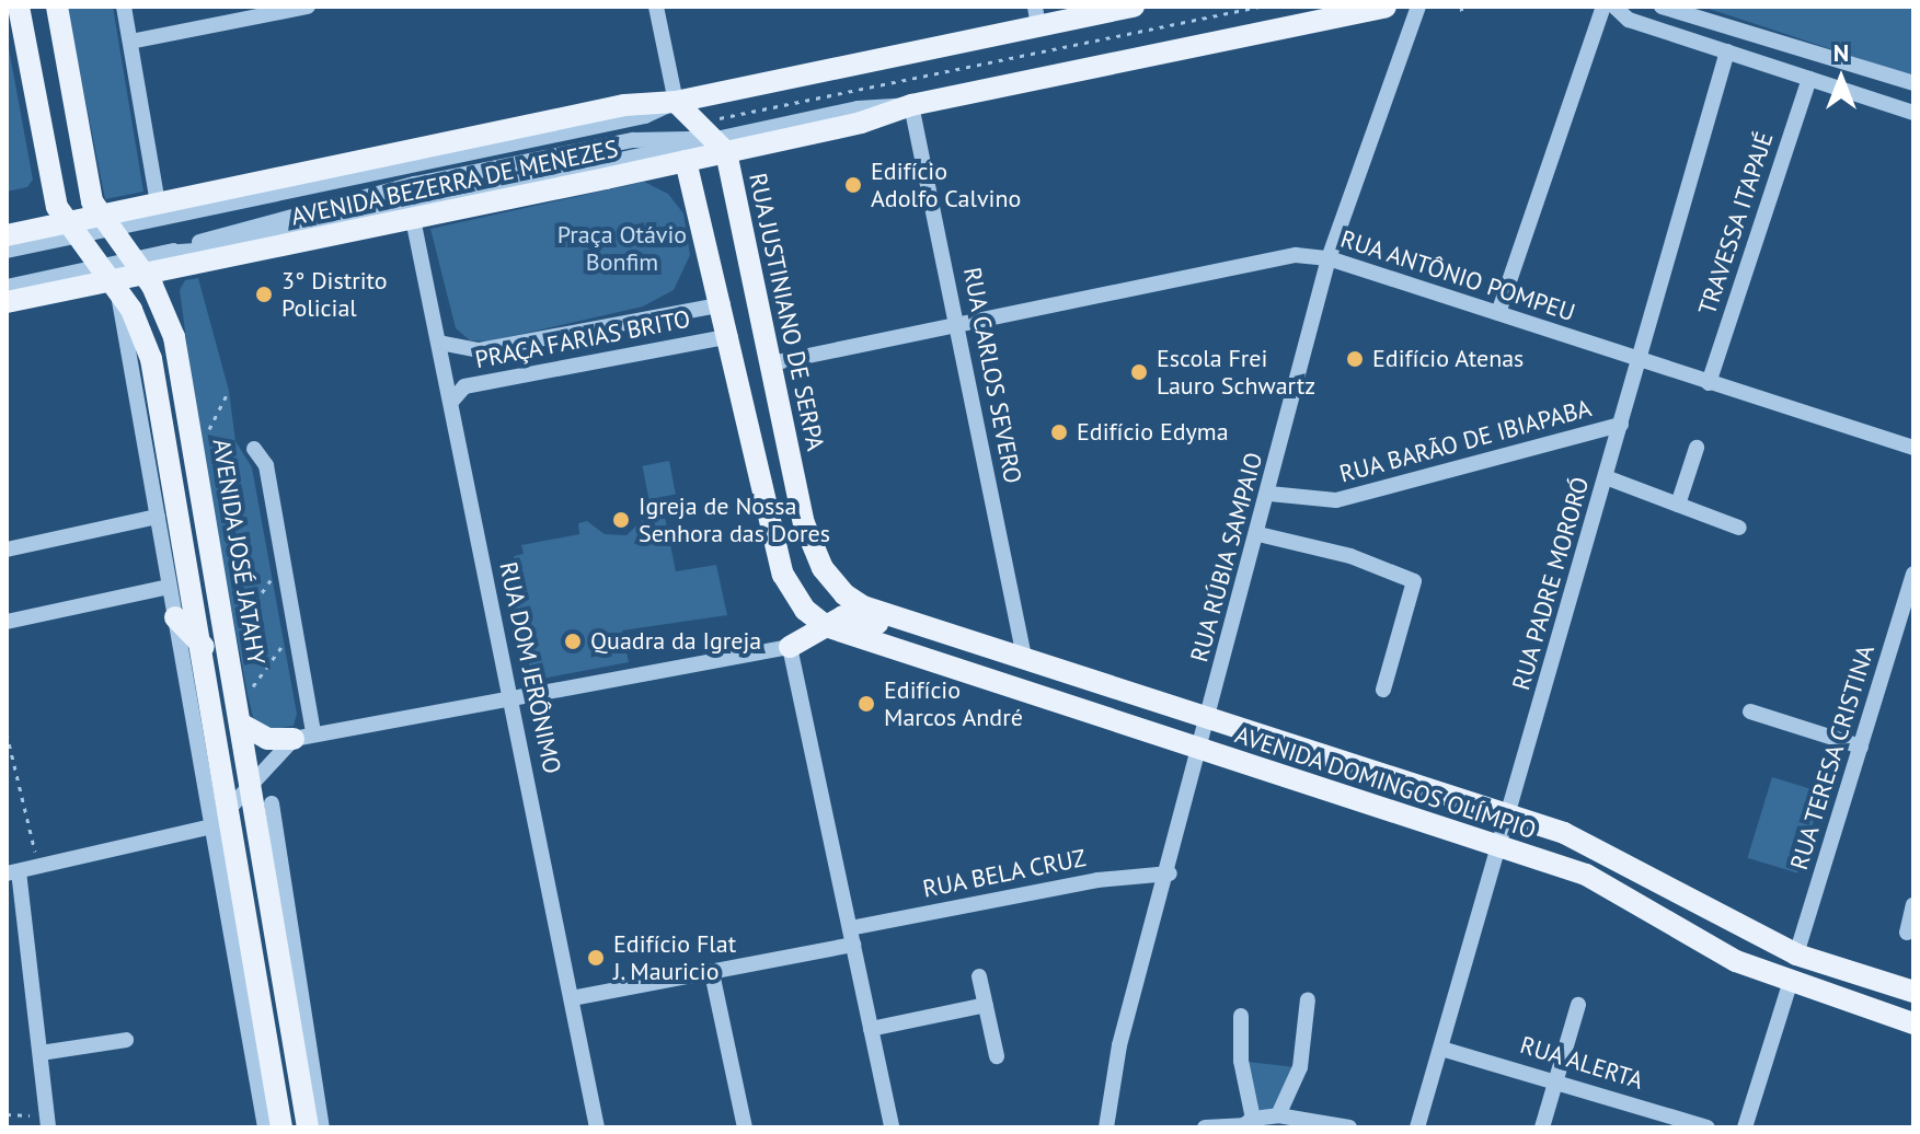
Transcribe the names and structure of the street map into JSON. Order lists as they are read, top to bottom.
{
  "streets": {
    "main road": [
      "AVENIDA BEZERRA DE MENEZES",
      "RUA JUSTINIANO DE SERPA",
      "AVENIDA JOSÉ JATAHY",
      "AVENIDA DOMINGOS OLÍMPIO"
    ],
    "street": [
      "TRAVESSA ITAPAJÉ",
      "RUA ANTÔNIO POMPEU",
      "PRAÇA FARIAS BRITO",
      "RUA CARLOS SEVERO",
      "RUA BARÃO DE IBIAPABA",
      "RUA RÚBIA SAMPAIO",
      "RUA PADRE MORORÓ",
      "RUA DOM JERÔNIMO",
      "RUA TERESA CRISTINA",
      "RUA BELA CRUZ",
      "RUA ALERTA"
    ]
  },
  "crossings": [
    ["AVENIDA BEZERRA DE MENEZES", "RUA JUSTINIANO DE SERPA"],
    ["AVENIDA BEZERRA DE MENEZES", "RUA CARLOS SEVERO"],
    ["AVENIDA BEZERRA DE MENEZES", "AVENIDA JOSÉ JATAHY"],
    ["AVENIDA BEZERRA DE MENEZES", "RUA DOM JERÔNIMO"],
    ["TRAVESSA ITAPAJÉ", "RUA ANTÔNIO POMPEU"],
    ["RUA ANTÔNIO POMPEU", "RUA JUSTINIANO DE SERPA"],
    ["RUA ANTÔNIO POMPEU", "RUA CARLOS SEVERO"],
    ["RUA ANTÔNIO POMPEU", "RUA RÚBIA SAMPAIO"],
    ["RUA ANTÔNIO POMPEU", "RUA PADRE MORORÓ"],
    ["RUA JUSTINIANO DE SERPA", "AVENIDA DOMINGOS OLÍMPIO"],
    ["PRAÇA FARIAS BRITO", "RUA DOM JERÔNIMO"],
    ["RUA CARLOS SEVERO", "AVENIDA DOMINGOS OLÍMPIO"],
    ["RUA BARÃO DE IBIAPABA", "RUA RÚBIA SAMPAIO"],
    ["RUA BARÃO DE IBIAPABA", "RUA PADRE MORORÓ"],
    ["RUA RÚBIA SAMPAIO", "AVENIDA DOMINGOS OLÍMPIO"],
    ["RUA RÚBIA SAMPAIO", "RUA BELA CRUZ"],
    ["RUA PADRE MORORÓ", "AVENIDA DOMINGOS OLÍMPIO"],
    ["RUA PADRE MORORÓ", "RUA ALERTA"],
    ["RUA TERESA CRISTINA", "AVENIDA DOMINGOS OLÍMPIO"]
  ],
  "parks": ["Praça Otávio Bonfim"],
  "places": [
    "Edifício Adolfo Calvino",
    "3° Distrito Policial",
    "Edifício Atenas",
    "Escola Frei Lauro Schwartz",
    "Edifício Edyma",
    "Igreja de Nossa Senhora das Dores",
    "Quadra da Igreja",
    "Edifício Marcos André",
    "Edifício Flat J. Mauricio"
  ],
  "north": "top"
}
